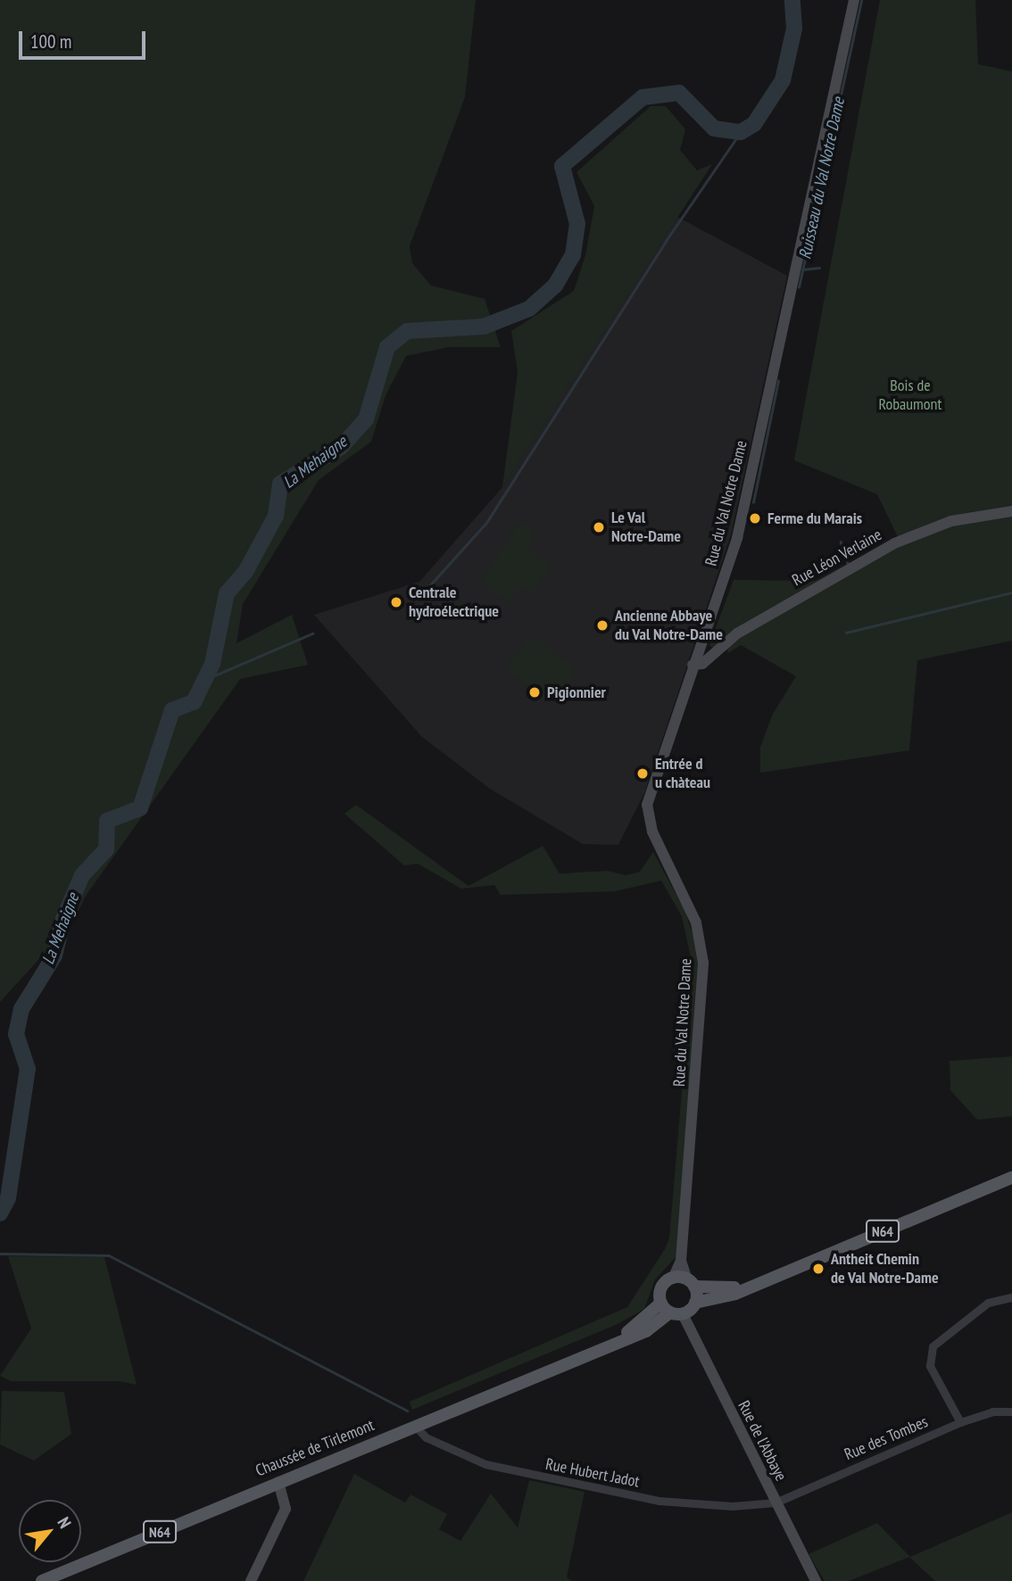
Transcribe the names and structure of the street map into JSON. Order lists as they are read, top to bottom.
{
  "streets": {
    "main road": [
      "Rue du Val Notre Dame",
      "Rue Léon Verlaine",
      "N64",
      "Rue de l'Abbaye",
      "Chaussée de Tirlemont"
    ],
    "street": ["Rue des Tombes", "Rue Hubert Jadot"]
  },
  "crossings": [
    ["Rue du Val Notre Dame", "Rue Léon Verlaine"],
    ["Rue du Val Notre Dame", "N64"],
    ["Rue du Val Notre Dame", "Chaussée de Tirlemont"],
    ["N64", "Chaussée de Tirlemont"],
    ["Rue des Tombes", "Rue de l'Abbaye"],
    ["Rue des Tombes", "Rue Hubert Jadot"],
    ["Rue de l'Abbaye", "Chaussée de Tirlemont"],
    ["Rue de l'Abbaye", "Rue Hubert Jadot"],
    ["Chaussée de Tirlemont", "Rue Hubert Jadot"]
  ],
  "water": ["Ruisseau du Val Notre Dame", "La Mehaigne"],
  "parks": ["Bois de Robaumont"],
  "places": [
    "Ferme du Marais",
    "Le Val Notre-Dame",
    "Centrale hydroélectrique",
    "Ancienne Abbaye du Val Notre-Dame",
    "Pigionnier",
    "Entrée d u chàteau",
    "Antheit Chemin de Val Notre-Dame"
  ],
  "scale_bar": "100 m",
  "north": "top right"
}
